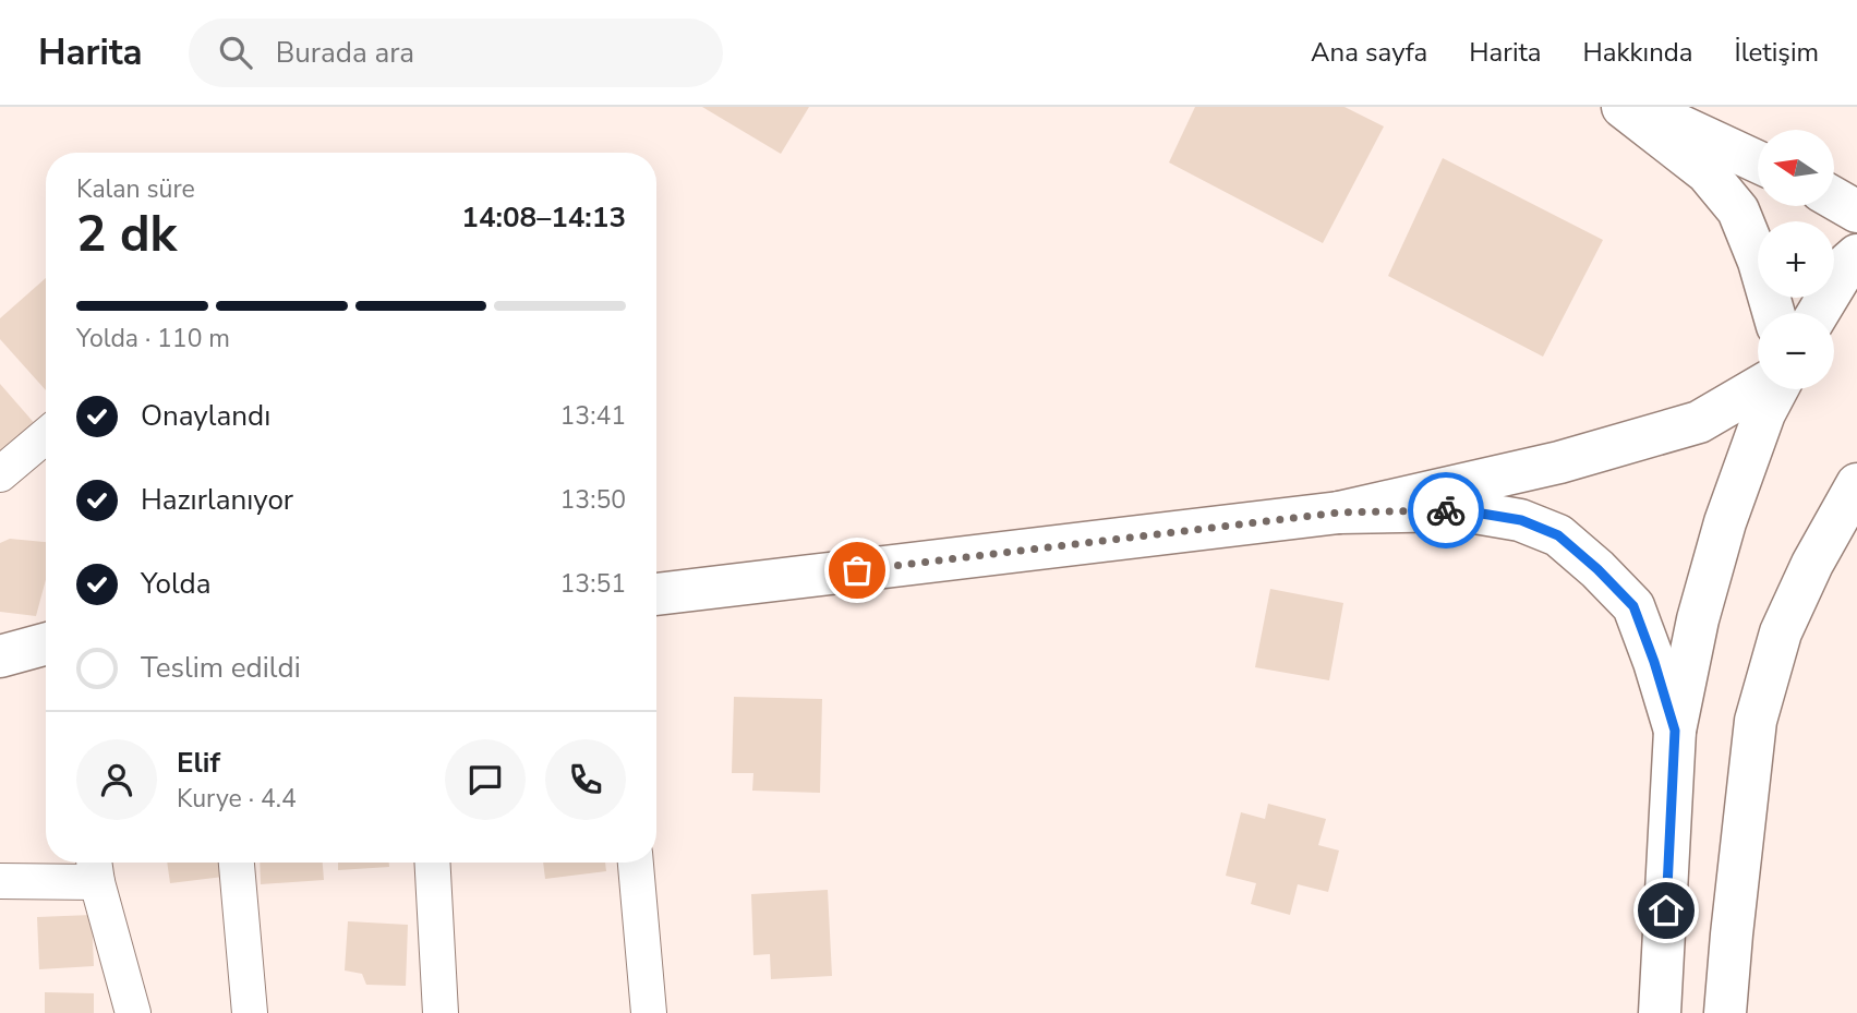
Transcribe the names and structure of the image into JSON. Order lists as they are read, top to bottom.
{
  "north": "left",
  "page": {
    "header": "Harita",
    "search": "Burada ara",
    "nav": [
      "Ana sayfa",
      "Harita",
      "Hakkında",
      "İletişim"
    ],
    "map_buttons": ["+", "−"],
    "heading": ["2 dk", "Kalan süre", "14:08–14:13"],
    "panel": ["Elif", "Kurye · 4.4"],
    "bar": "Yolda · 110 m",
    "list": [
      ["Onaylandı", "13:41"],
      ["Hazırlanıyor", "13:50"],
      ["Yolda", "13:51"],
      "Teslim edildi"
    ]
  }
}
